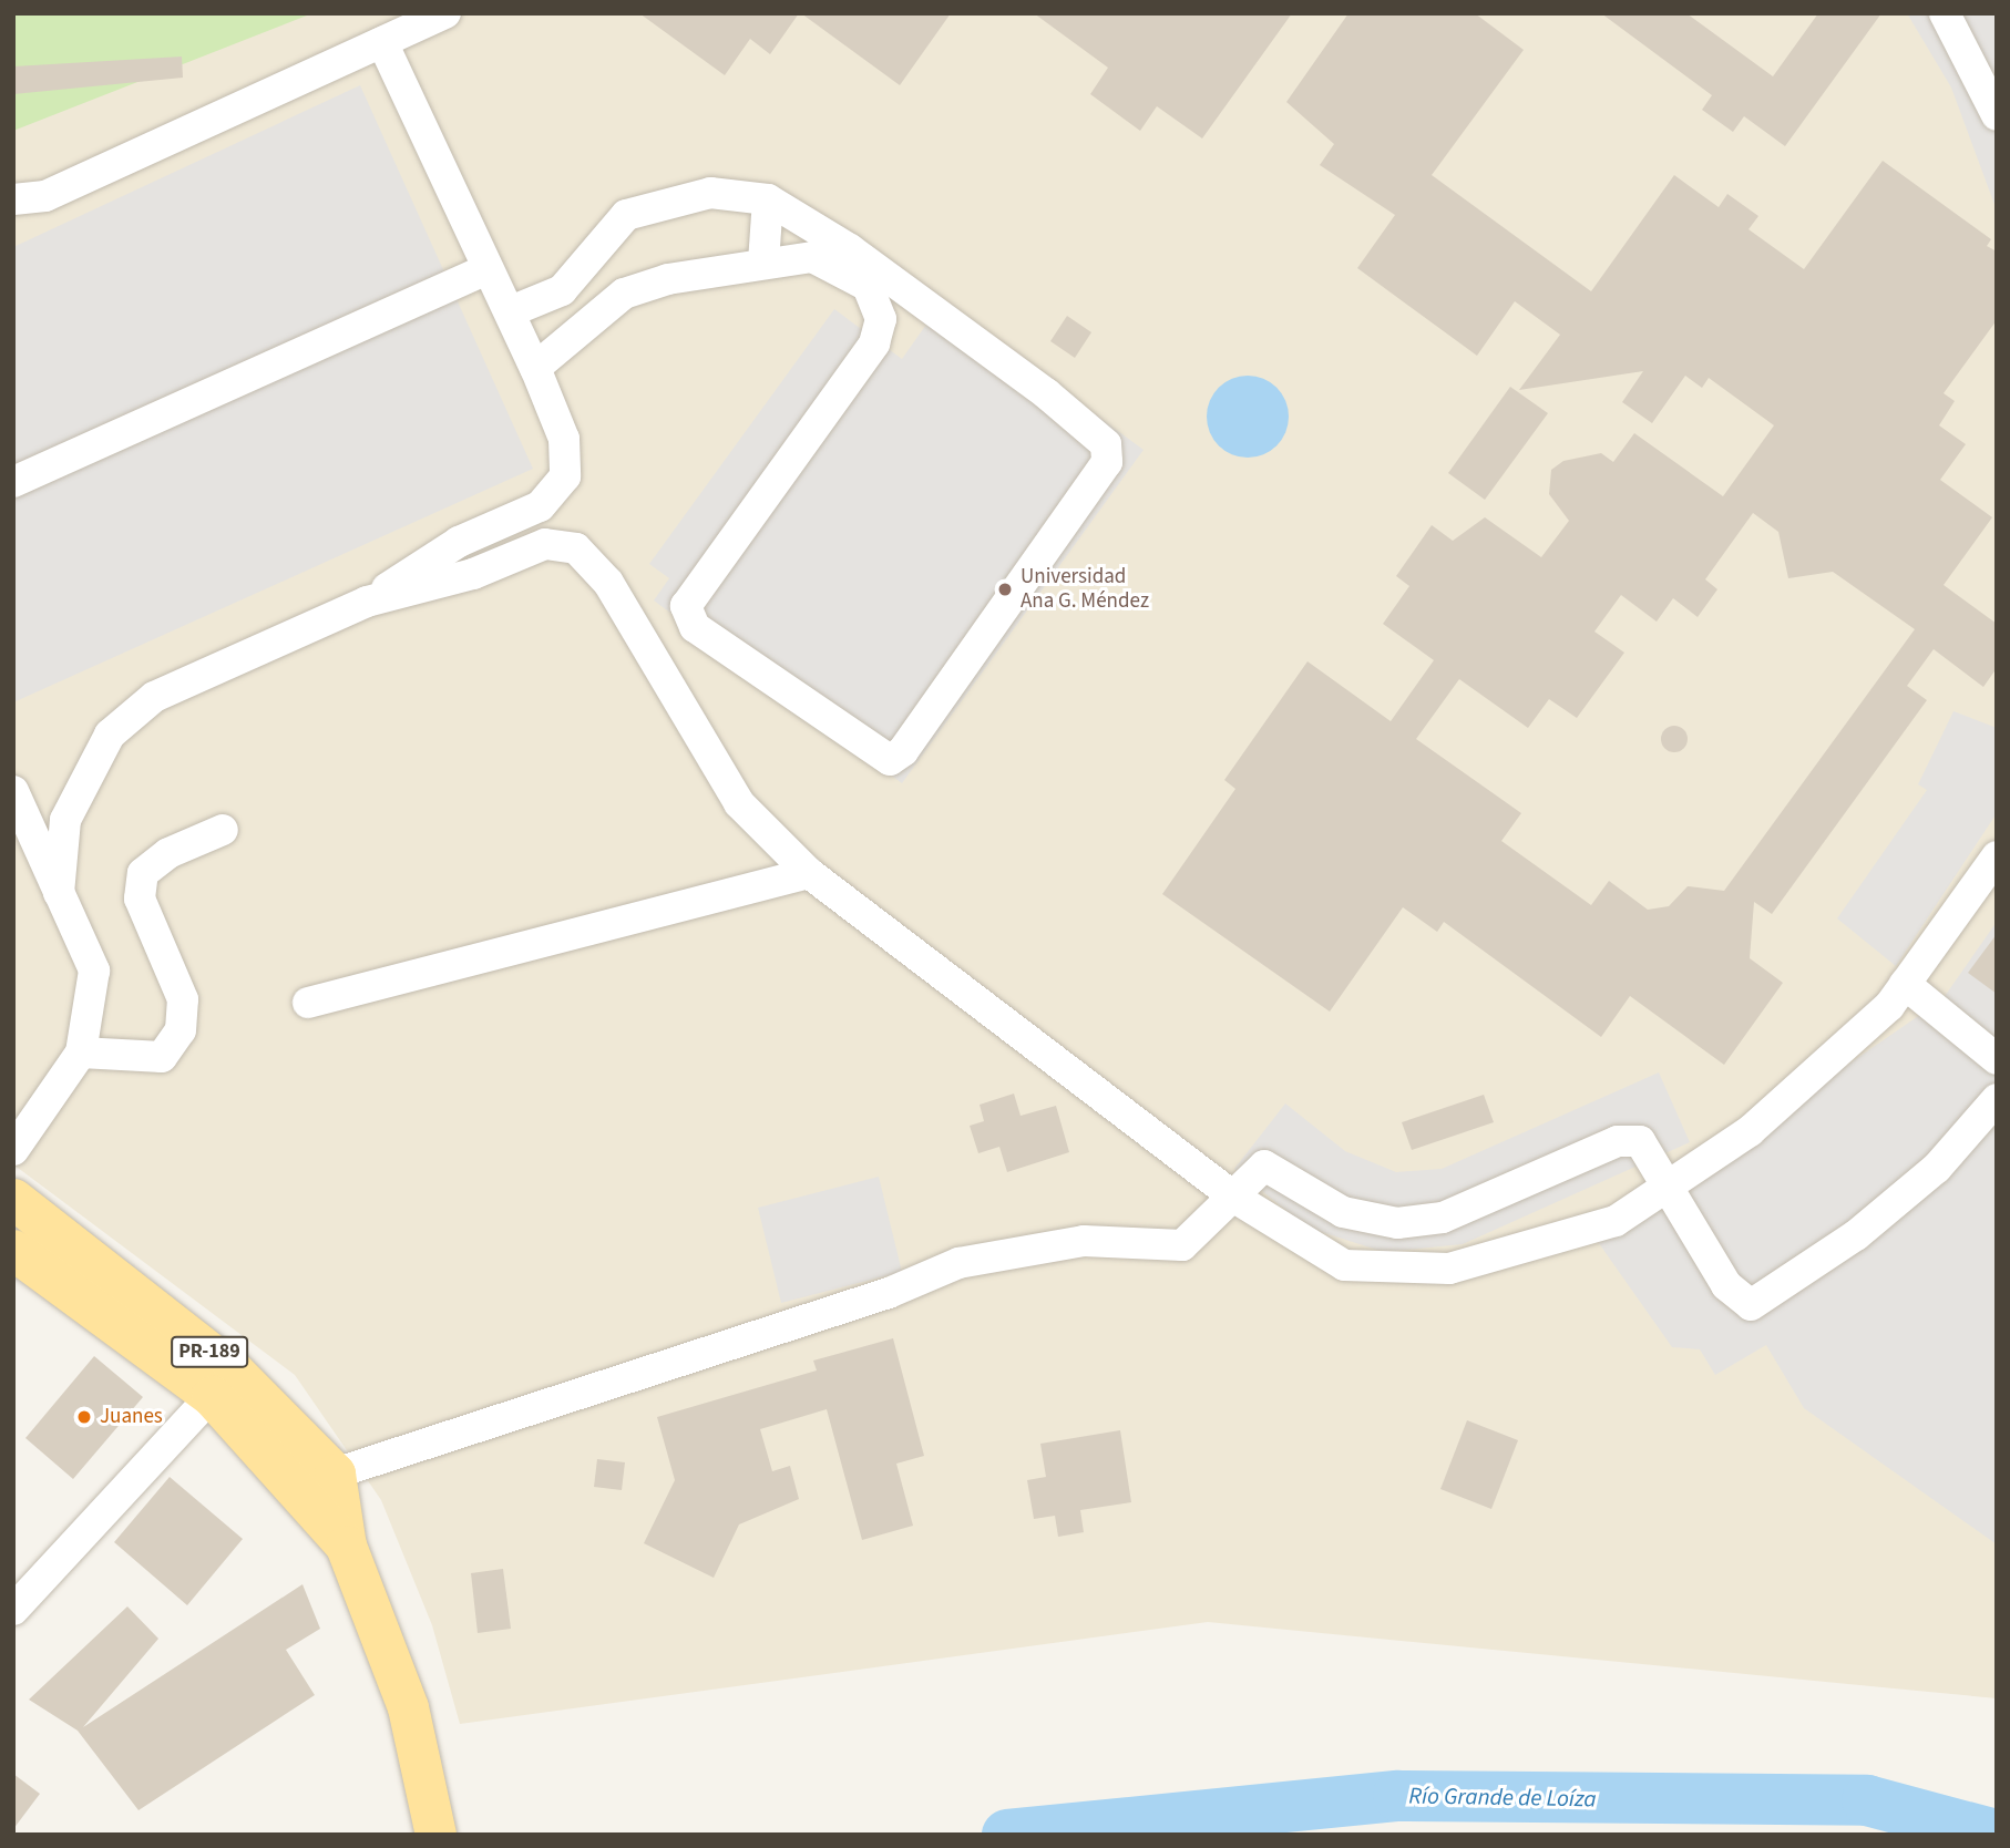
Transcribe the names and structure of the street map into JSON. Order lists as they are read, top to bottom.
{
  "streets": {
    "main road": ["PR-189"]
  },
  "water": ["Río Grande de Loíza"],
  "places": ["Universidad Ana G. Méndez", "Juanes"]
}
